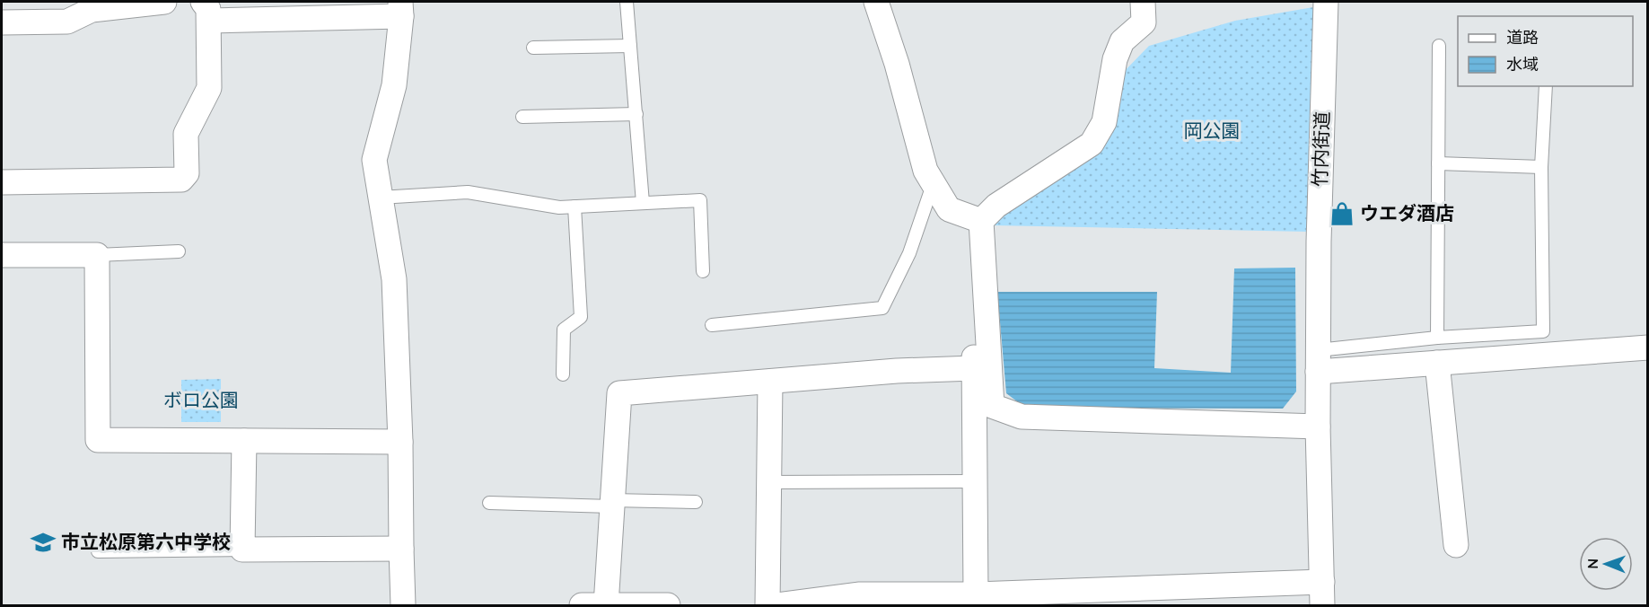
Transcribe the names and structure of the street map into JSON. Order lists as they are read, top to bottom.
{
  "streets": {
    "street": ["竹内街道"]
  },
  "parks": ["岡公園", "ボロ公園"],
  "places": {
    "shop": ["ウエダ酒店"],
    "school or university": ["市立松原第六中学校"]
  },
  "legend": ["道路", "水域"],
  "north": "left"
}
